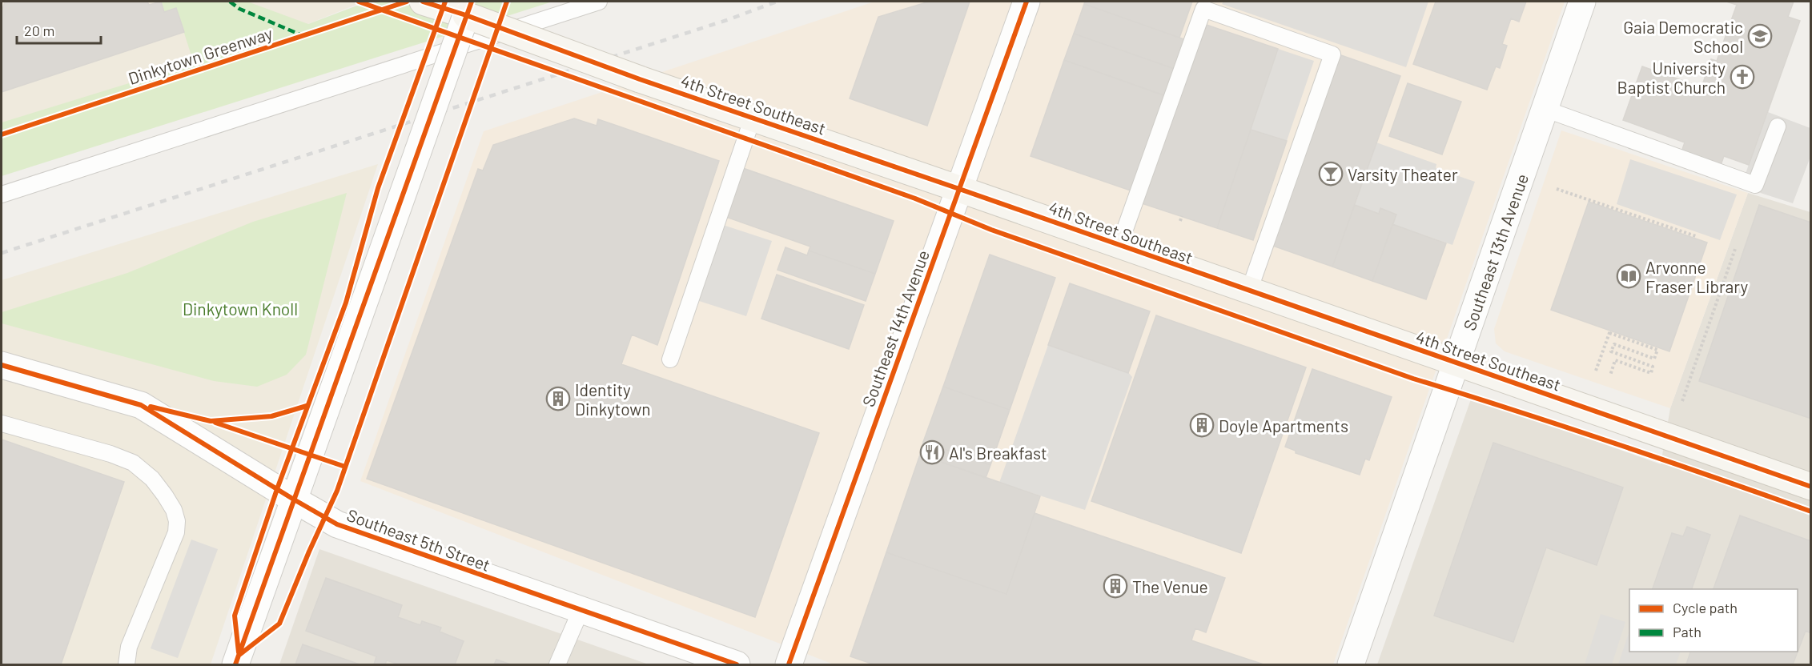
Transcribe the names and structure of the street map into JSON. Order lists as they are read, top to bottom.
{
  "streets": {
    "main road": ["4th Street Southeast"],
    "street": ["Southeast 13th Avenue", "Southeast 14th Avenue", "Southeast 5th Street"],
    "cycle path": ["Dinkytown Greenway"]
  },
  "crossings": [
    ["4th Street Southeast", "Southeast 13th Avenue"],
    ["4th Street Southeast", "Southeast 14th Avenue"]
  ],
  "parks": ["Dinkytown Knoll"],
  "places": {
    "school or university": ["Gaia Democratic School"],
    "church": ["University Baptist Church"],
    "bar": ["Varsity Theater"],
    "library": ["Arvonne Fraser Library"],
    "building": ["Identity Dinkytown", "Doyle Apartments", "The Venue"],
    "restaurant": ["Al's Breakfast"]
  },
  "legend": ["Cycle path", "Path"],
  "scale_bar": "20 m"
}
